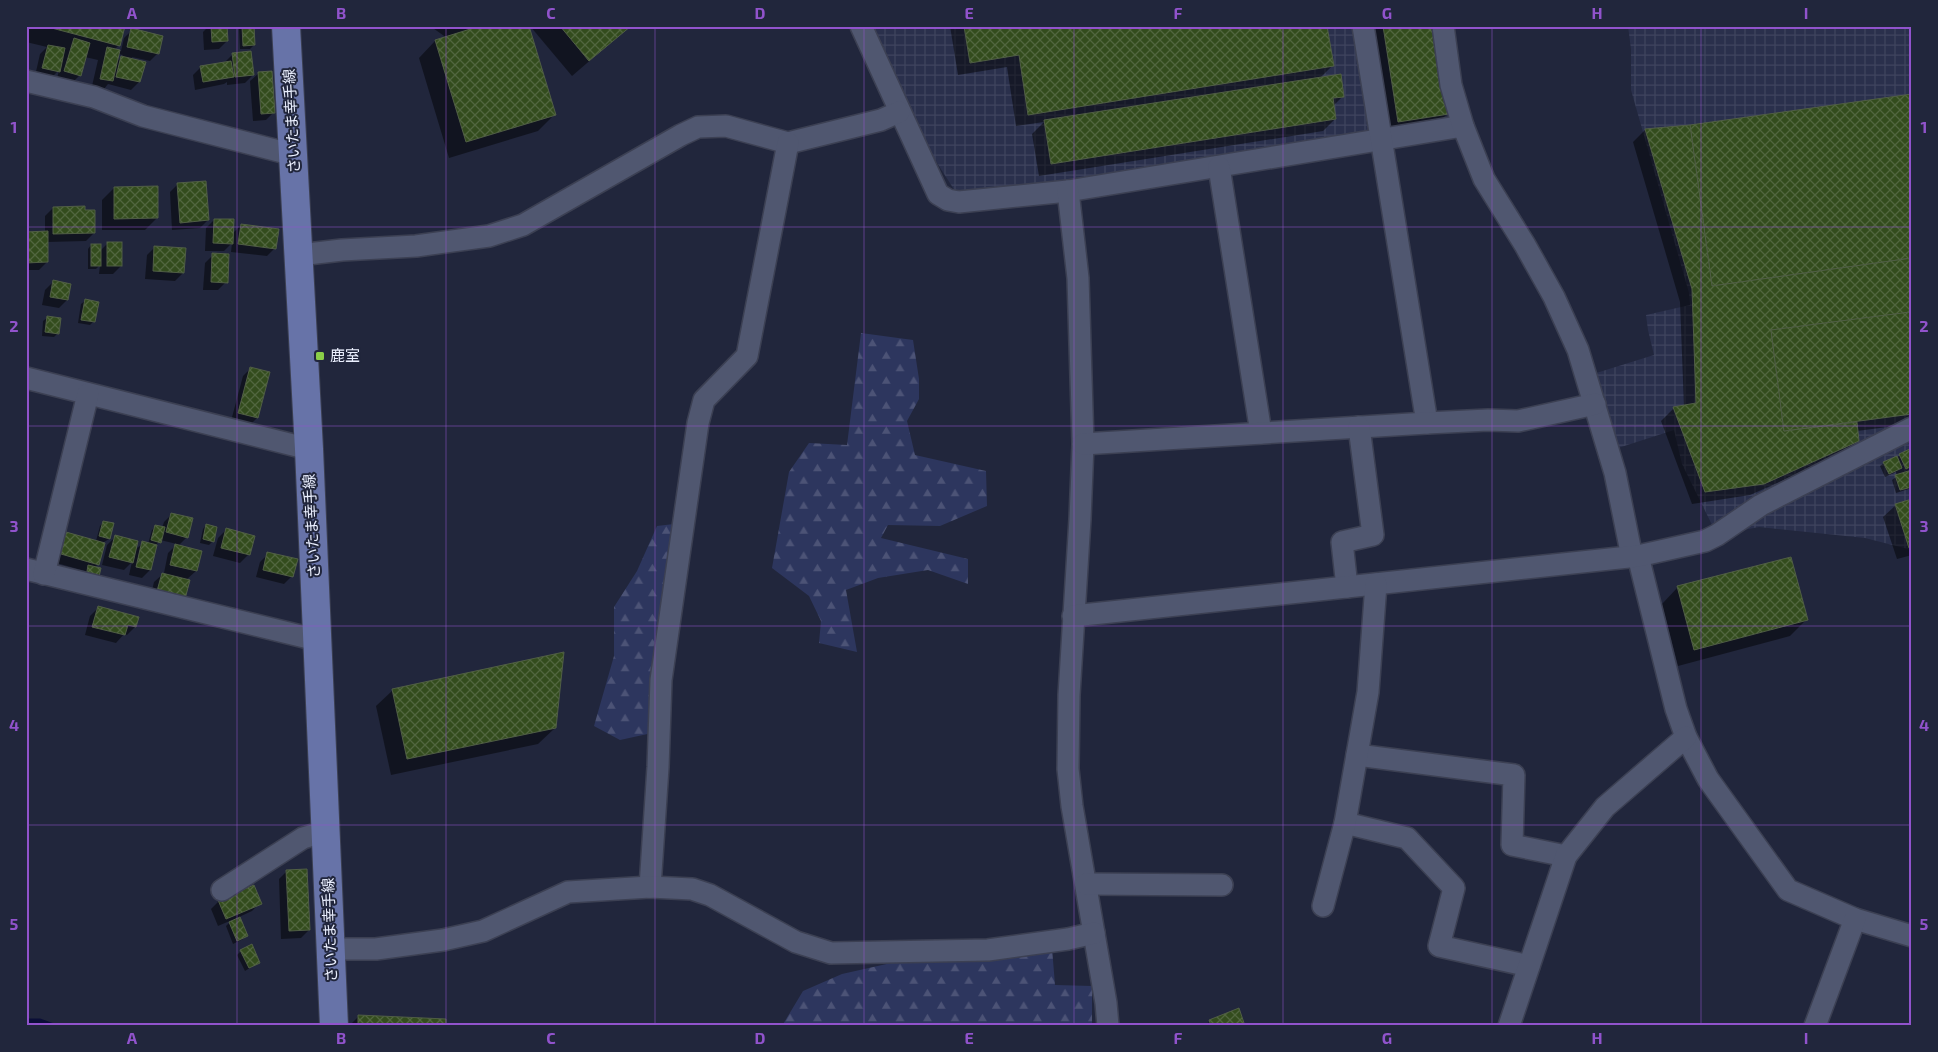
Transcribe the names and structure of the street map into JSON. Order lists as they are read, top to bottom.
{
  "streets": {
    "main road": ["さいたま幸手線"]
  },
  "places": {
    "transit": ["鹿室"]
  },
  "grid": {
    "columns": [
      "A",
      "B",
      "C",
      "D",
      "E",
      "F",
      "G",
      "H",
      "I"
    ],
    "rows": [
      "1",
      "2",
      "3",
      "4",
      "5"
    ]
  }
}
